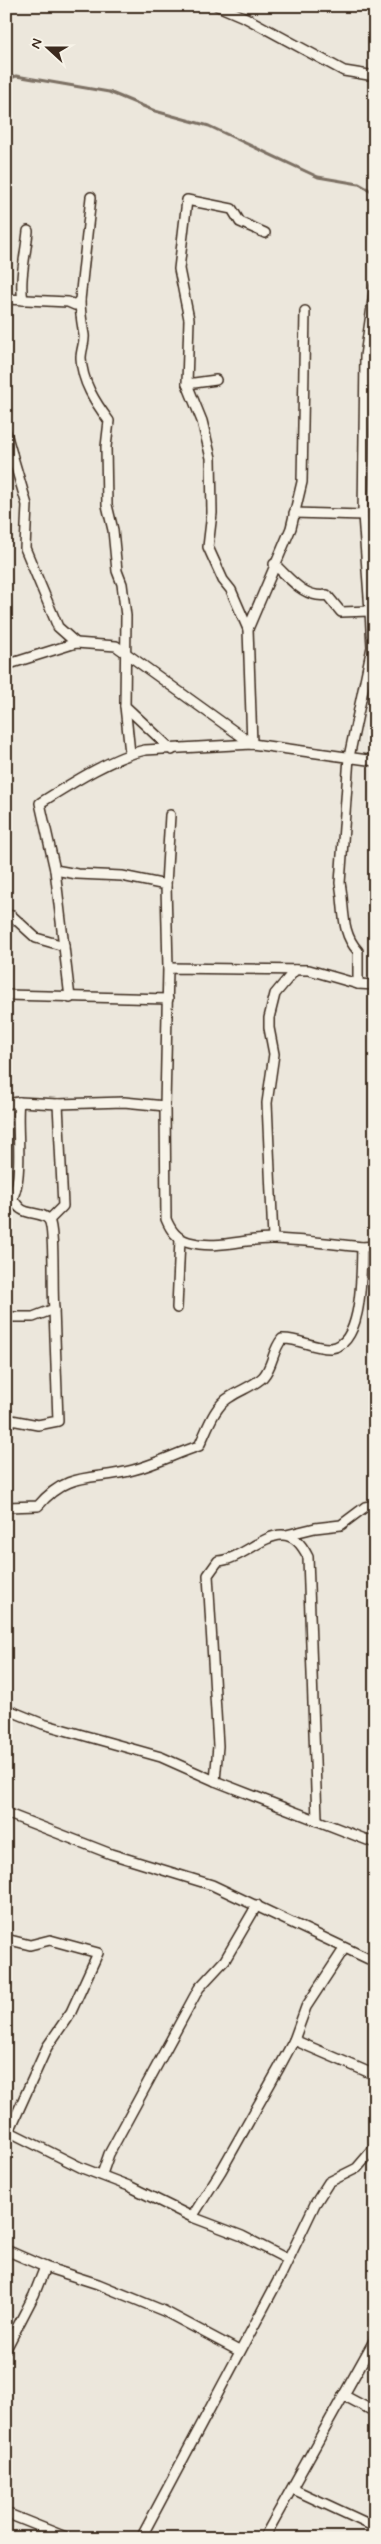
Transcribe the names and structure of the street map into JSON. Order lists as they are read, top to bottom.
{
  "north": "left"
}
